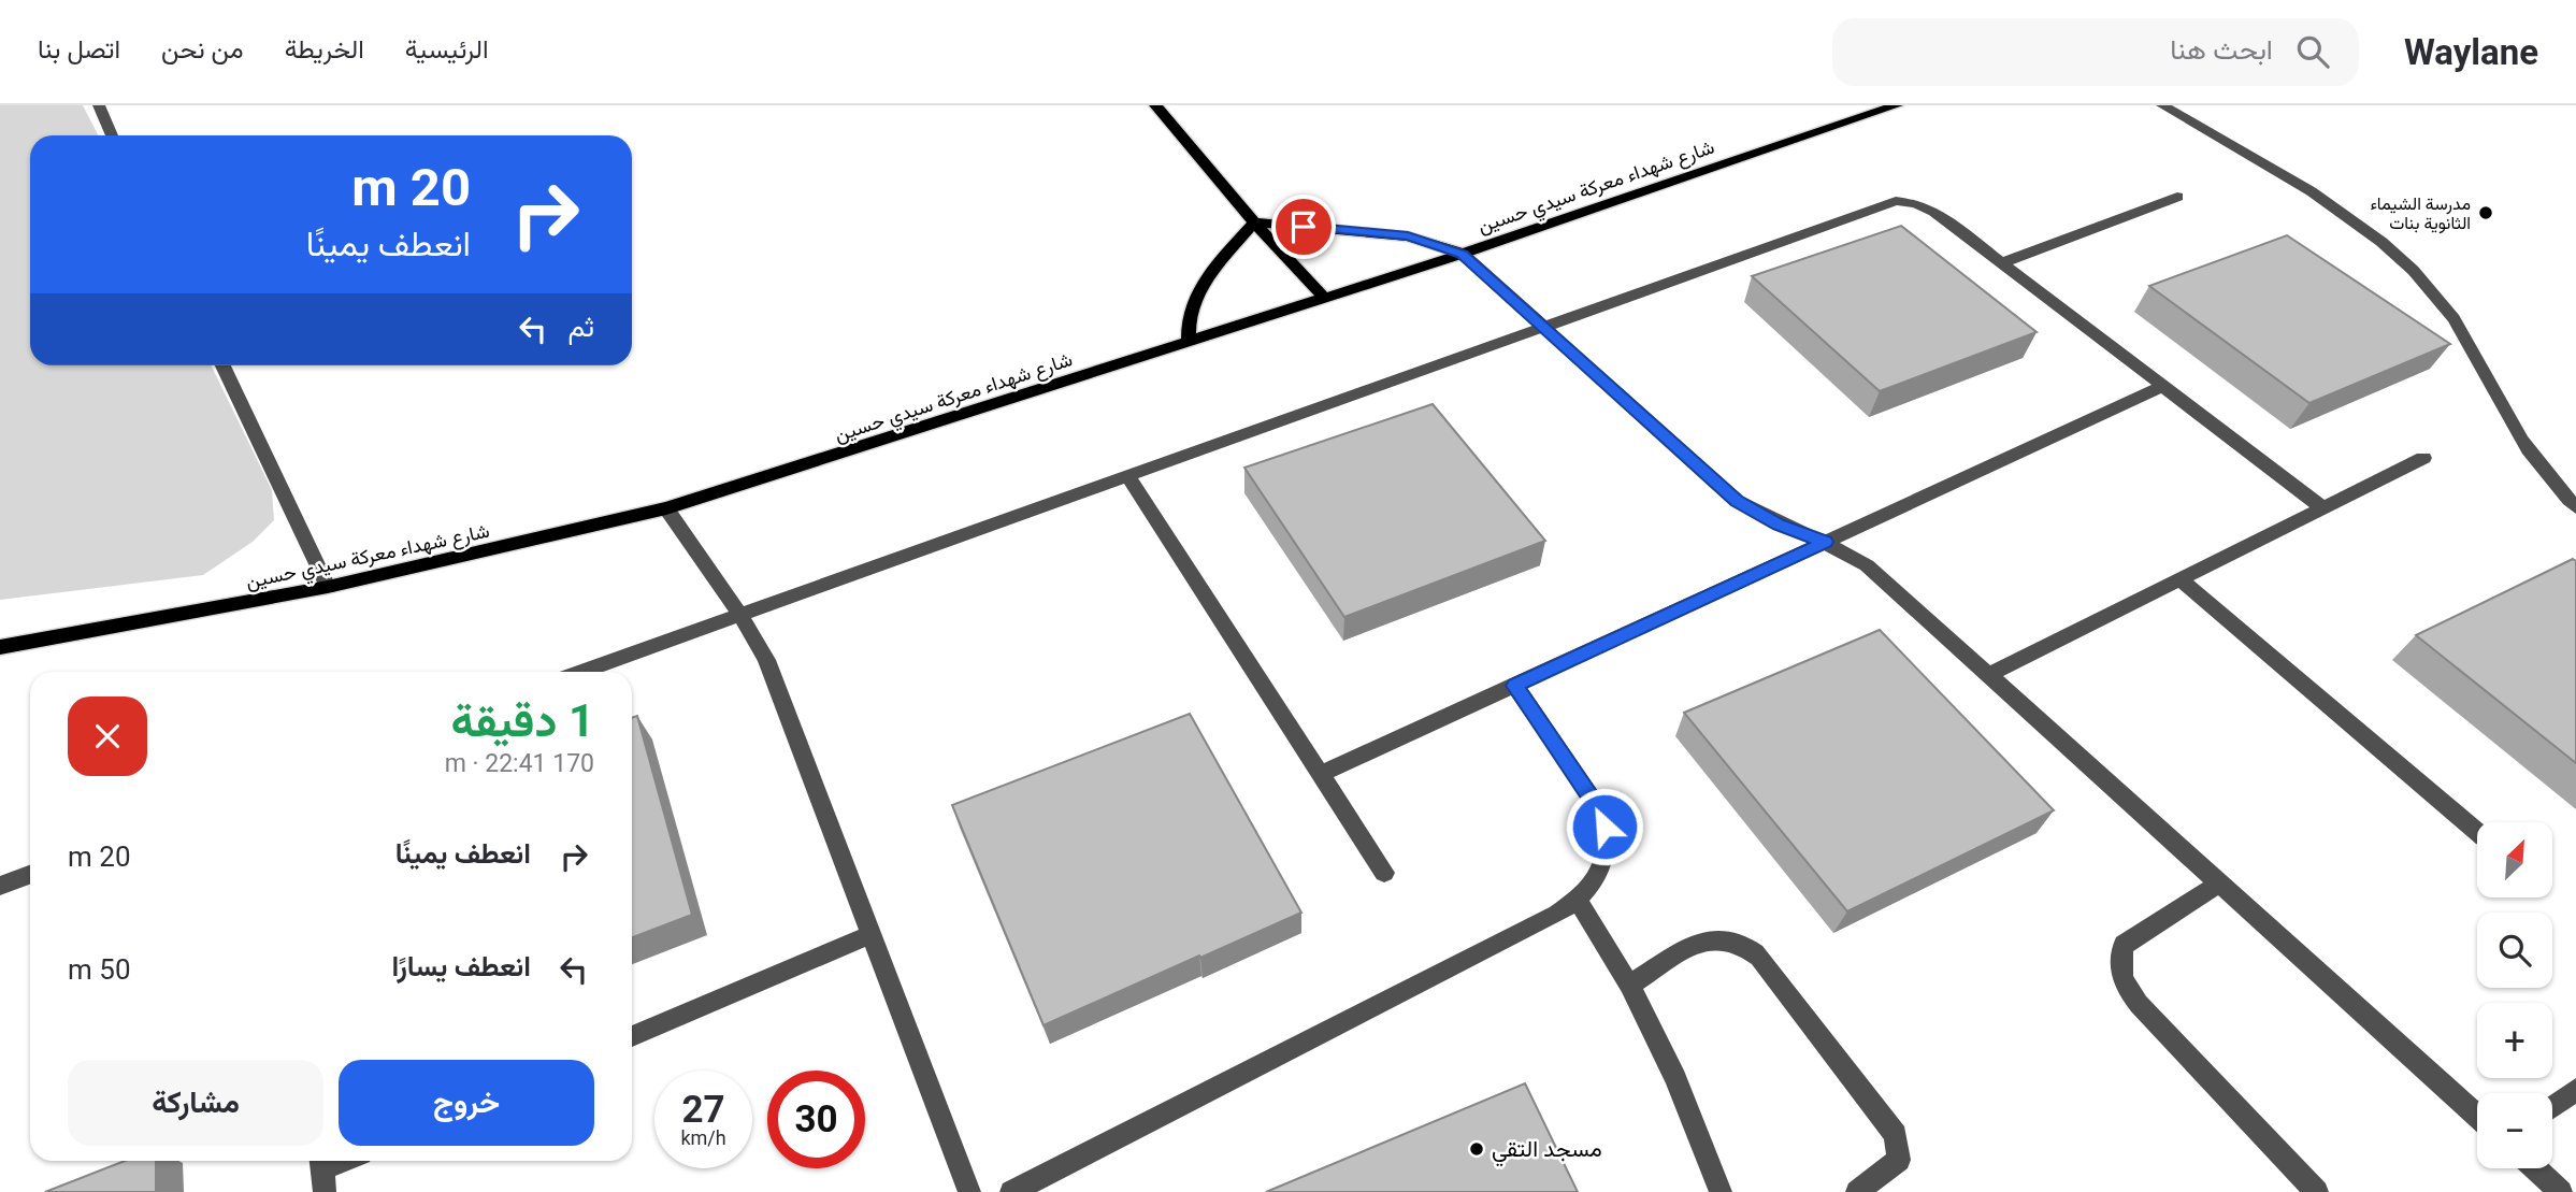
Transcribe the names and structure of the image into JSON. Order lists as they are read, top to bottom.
{
  "streets": {
    "main road": ["شارع شهداء معركة سيدي حسين"]
  },
  "places": ["مدرسة الشيماء الثانوية بنات", "مسجد التقي"],
  "north": "top right",
  "page": {
    "header": "Waylane",
    "search": "ابحث هنا",
    "nav": [
      "الرئيسية",
      "الخريطة",
      "من نحن",
      "اتصل بنا"
    ],
    "turn": ["20 m", "انعطف يمينًا"],
    "then": "ثم",
    "heading": ["1 دقيقة", "170 m · 22:41"],
    "list": [
      {
        "name": "انعطف يمينًا",
        "value": "20 m"
      },
      {
        "name": "انعطف يسارًا",
        "value": "50 m"
      }
    ],
    "map_buttons": ["+", "−"],
    "buttons": ["خروج", "مشاركة"],
    "speed": "27 km/h",
    "limit": "30"
  }
}
